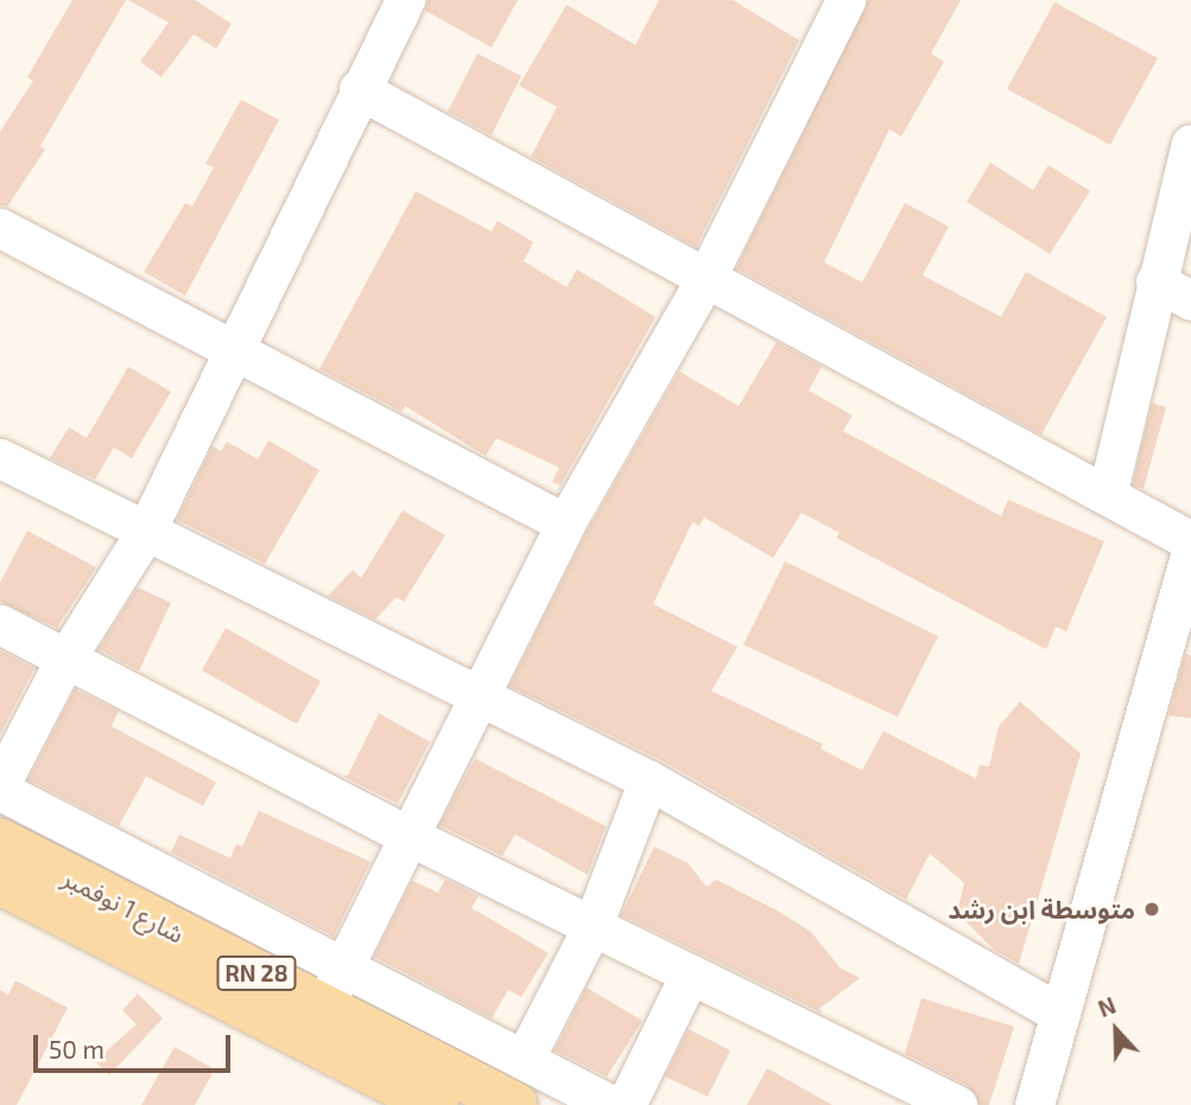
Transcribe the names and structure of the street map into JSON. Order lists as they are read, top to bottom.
{
  "streets": {
    "main road": ["شارع 1 نوفمبر", "RN 28"]
  },
  "places": ["متوسطة ابن رشد"],
  "scale_bar": "50 m",
  "north": "top"
}
